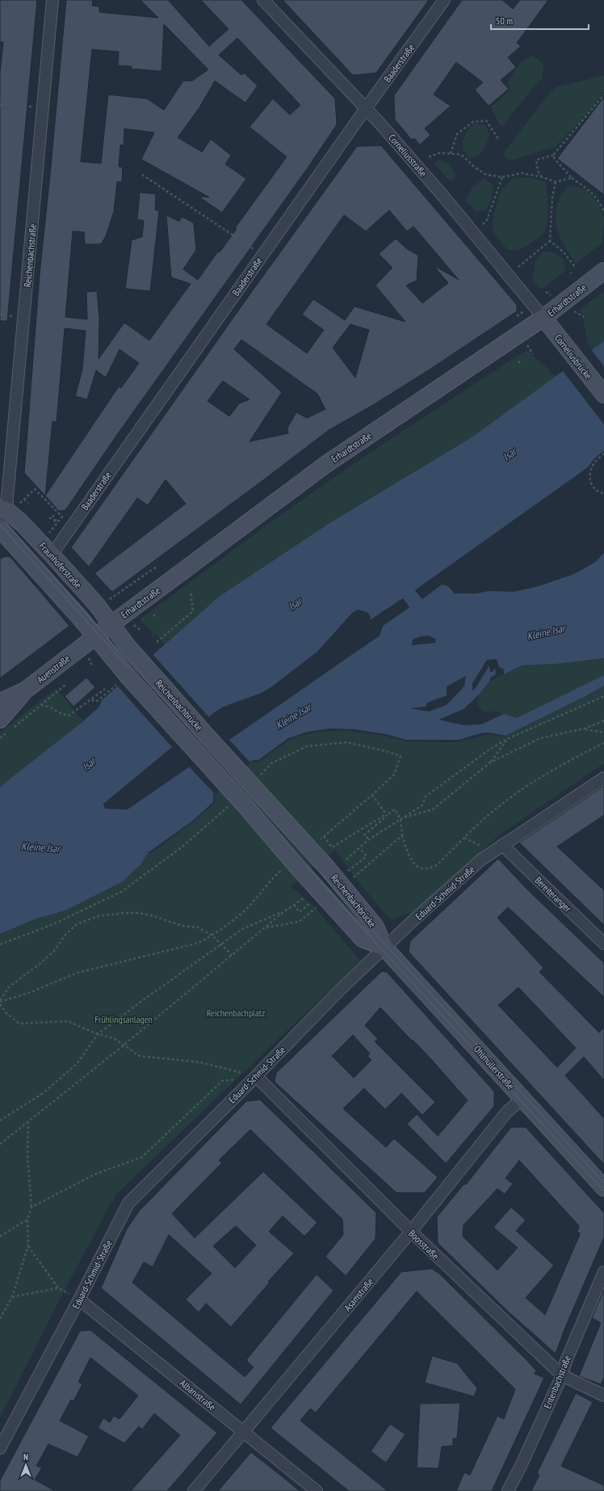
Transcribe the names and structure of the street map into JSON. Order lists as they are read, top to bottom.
{
  "streets": {
    "main road": [
      "Erhardtstraße",
      "Corneliusbrücke",
      "Fraunhoferstraße",
      "Auenstraße",
      "Reichenbachbrücke",
      "Ohlmüllerstraße"
    ],
    "street": [
      "Baaderstraße",
      "Corneliusstraße",
      "Reichenbachstraße",
      "Eduard-Schmid-Straße",
      "Bereiteranger",
      "Boosstraße",
      "Asamstraße",
      "Entenbachstraße",
      "Albanistraße"
    ]
  },
  "crossings": [
    ["Baaderstraße", "Corneliusstraße"],
    ["Baaderstraße", "Fraunhoferstraße"],
    ["Corneliusstraße", "Erhardtstraße"],
    ["Corneliusstraße", "Corneliusbrücke"],
    ["Reichenbachstraße", "Fraunhoferstraße"],
    ["Erhardtstraße", "Corneliusbrücke"],
    ["Erhardtstraße", "Fraunhoferstraße"],
    ["Erhardtstraße", "Auenstraße"],
    ["Erhardtstraße", "Reichenbachbrücke"],
    ["Fraunhoferstraße", "Auenstraße"],
    ["Fraunhoferstraße", "Reichenbachbrücke"],
    ["Auenstraße", "Reichenbachbrücke"],
    ["Reichenbachbrücke", "Eduard-Schmid-Straße"],
    ["Reichenbachbrücke", "Ohlmüllerstraße"],
    ["Eduard-Schmid-Straße", "Bereiteranger"],
    ["Eduard-Schmid-Straße", "Ohlmüllerstraße"],
    ["Eduard-Schmid-Straße", "Boosstraße"],
    ["Eduard-Schmid-Straße", "Albanistraße"],
    ["Ohlmüllerstraße", "Asamstraße"],
    ["Boosstraße", "Asamstraße"],
    ["Boosstraße", "Entenbachstraße"],
    ["Asamstraße", "Albanistraße"]
  ],
  "water": ["Isar", "Kleine Isar"],
  "parks": ["Reichenbachplatz", "Frühlingsanlagen"],
  "scale_bar": "50 m",
  "north": "top"
}
